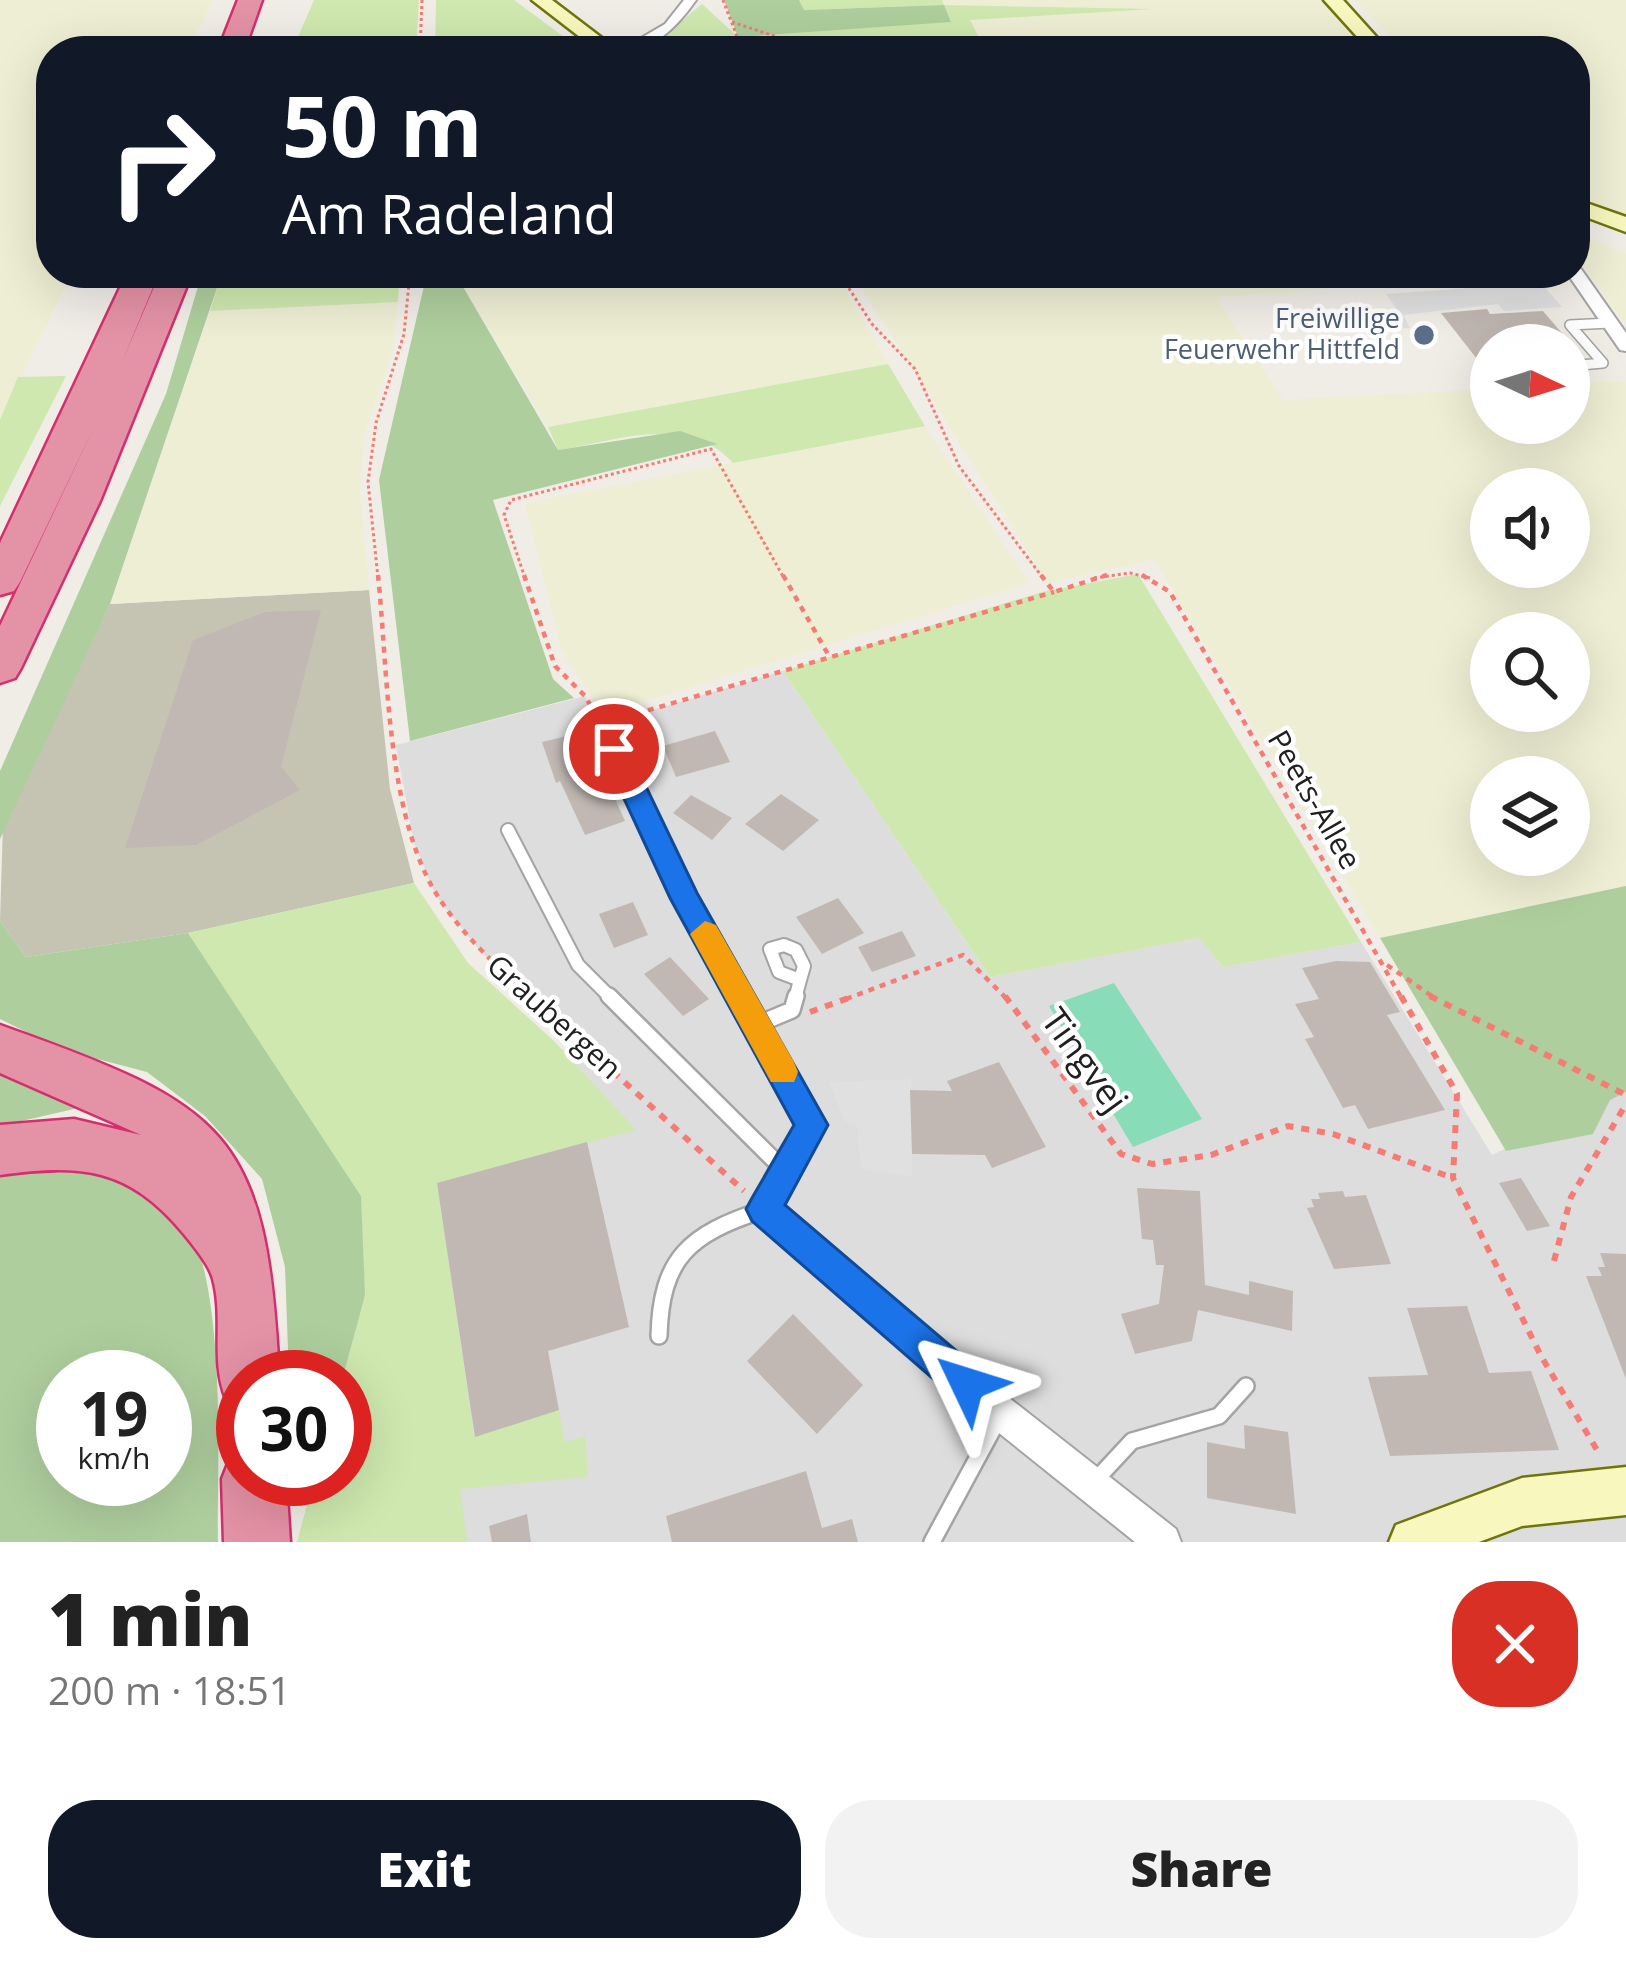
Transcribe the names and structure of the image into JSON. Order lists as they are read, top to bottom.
{
  "streets": {
    "path": ["Peets-Allee", "Graubergen", "Tingvej"]
  },
  "crossings": [
    ["Peets-Allee", "Tingvej"]
  ],
  "places": ["Freiwillige Feuerwehr Hittfeld"],
  "north": "right",
  "page": {
    "turn": ["50 m", "Am Radeland"],
    "speed": "19 km/h",
    "limit": "30",
    "heading": ["1 min", "200 m · 18:51"],
    "buttons": ["Exit", "Share"]
  }
}
